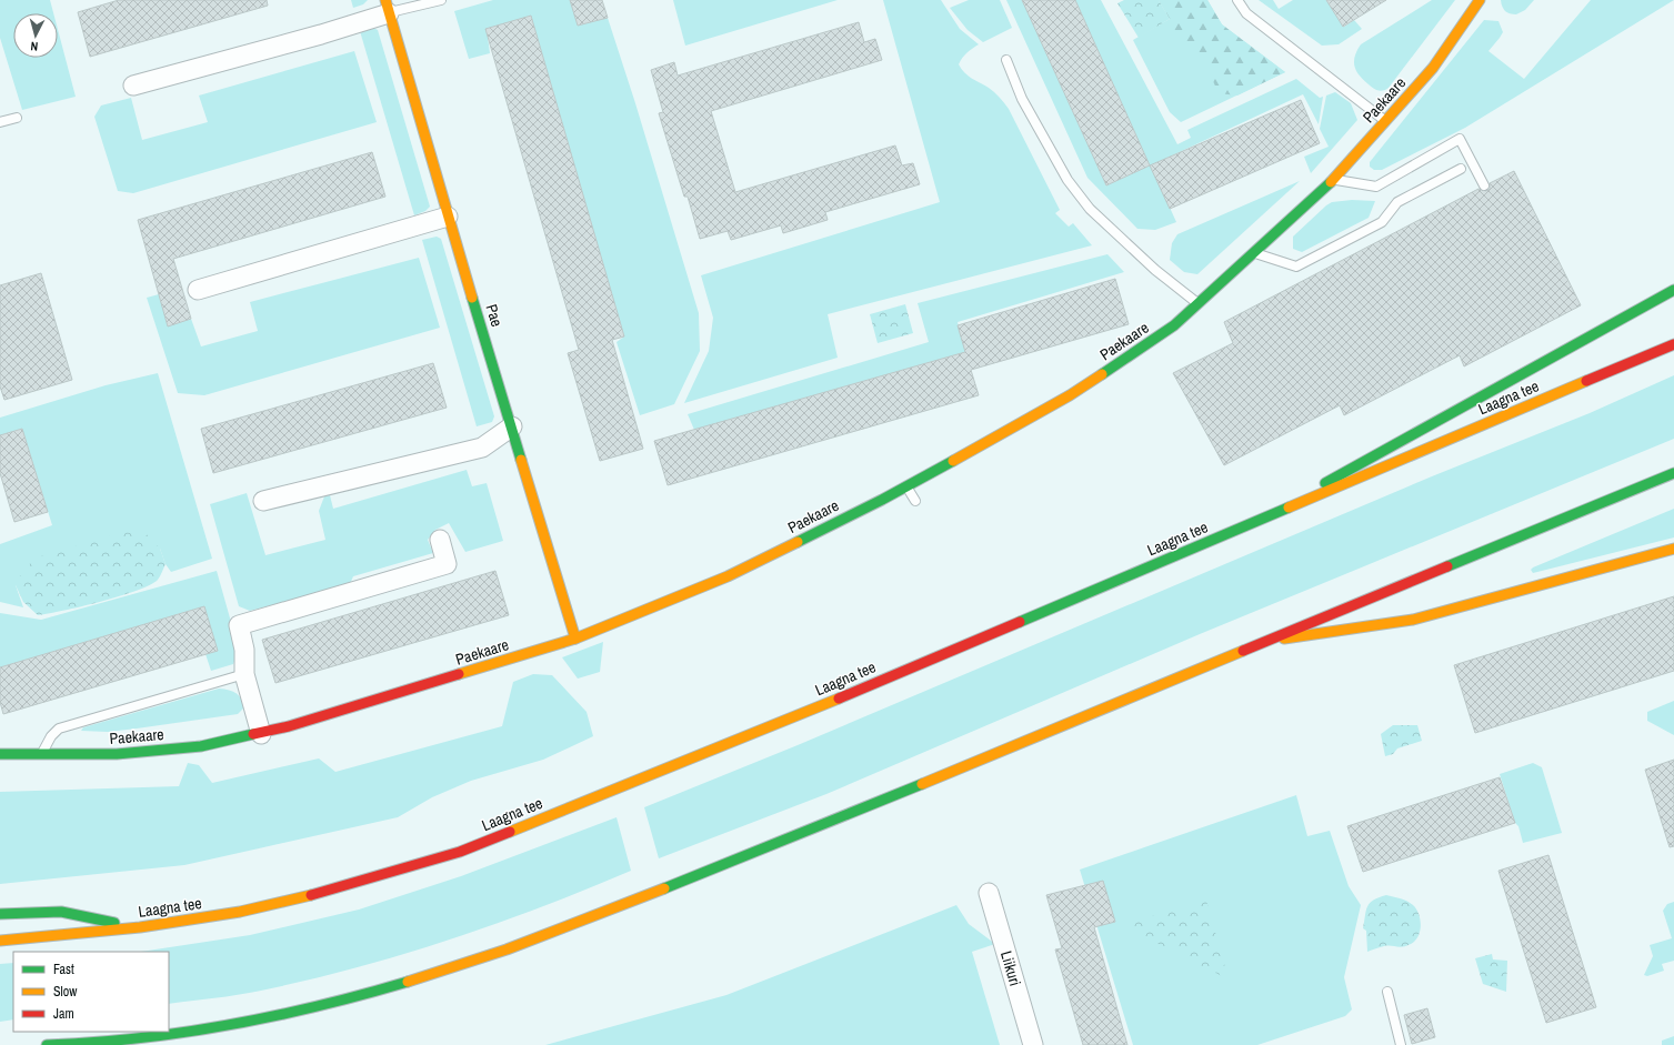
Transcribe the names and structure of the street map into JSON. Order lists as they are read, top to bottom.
{
  "streets": {
    "main road": ["Paekaare", "Pae", "Laagna tee"],
    "street": ["Liikuri"]
  },
  "crossings": [
    ["Paekaare", "Pae"]
  ],
  "legend": ["Fast", "Slow", "Jam"],
  "north": "bottom"
}
